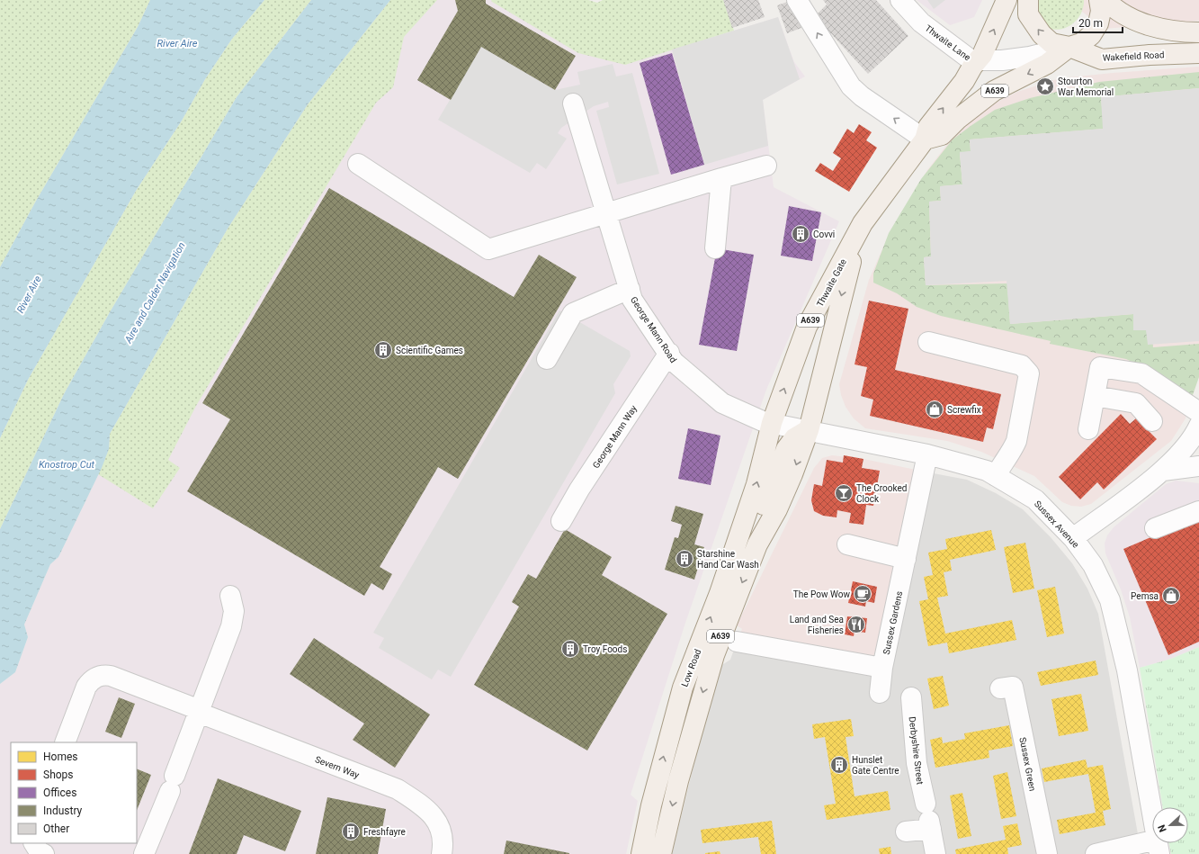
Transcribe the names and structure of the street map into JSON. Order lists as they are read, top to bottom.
{
  "streets": {
    "main road": [
      "Wakefield Road",
      "A639",
      "Thwaite Gate",
      "Low Road"
    ],
    "street": [
      "Thwaite Lane",
      "George Mann Road",
      "George Mann Way",
      "Sussex Avenue",
      "Sussex Gardens",
      "Derbyshire Street",
      "Sussex Green",
      "Severn Way"
    ]
  },
  "crossings": [
    ["Thwaite Lane", "Wakefield Road"],
    ["Thwaite Lane", "A639"],
    ["Thwaite Lane", "Thwaite Gate"],
    ["Wakefield Road", "A639"],
    ["A639", "Thwaite Gate"],
    ["A639", "Sussex Avenue"],
    ["A639", "Low Road"],
    ["Thwaite Gate", "George Mann Road"],
    ["Thwaite Gate", "Sussex Avenue"],
    ["Thwaite Gate", "Low Road"],
    ["George Mann Road", "George Mann Way"],
    ["George Mann Road", "Sussex Avenue"],
    ["George Mann Road", "Low Road"],
    ["Sussex Avenue", "Sussex Gardens"],
    ["Sussex Avenue", "Low Road"]
  ],
  "water": ["River Aire", "Aire and Calder Navigation", "Knostrop Cut"],
  "places": {
    "place": ["Stourton War Memorial"],
    "building": [
      "Covvi",
      "Scientific Games",
      "Starshine Hand Car Wash",
      "Troy Foods",
      "Hunslet Gate Centre",
      "Freshfayre"
    ],
    "shop": ["Screwfix", "Pemsa"],
    "bar": ["The Crooked Clock"],
    "cafe": ["The Pow Wow"],
    "restaurant": ["Land and Sea Fisheries"]
  },
  "legend": [
    "Homes",
    "Shops",
    "Offices",
    "Industry",
    "Other"
  ],
  "scale_bar": "20 m",
  "north": "left"
}
